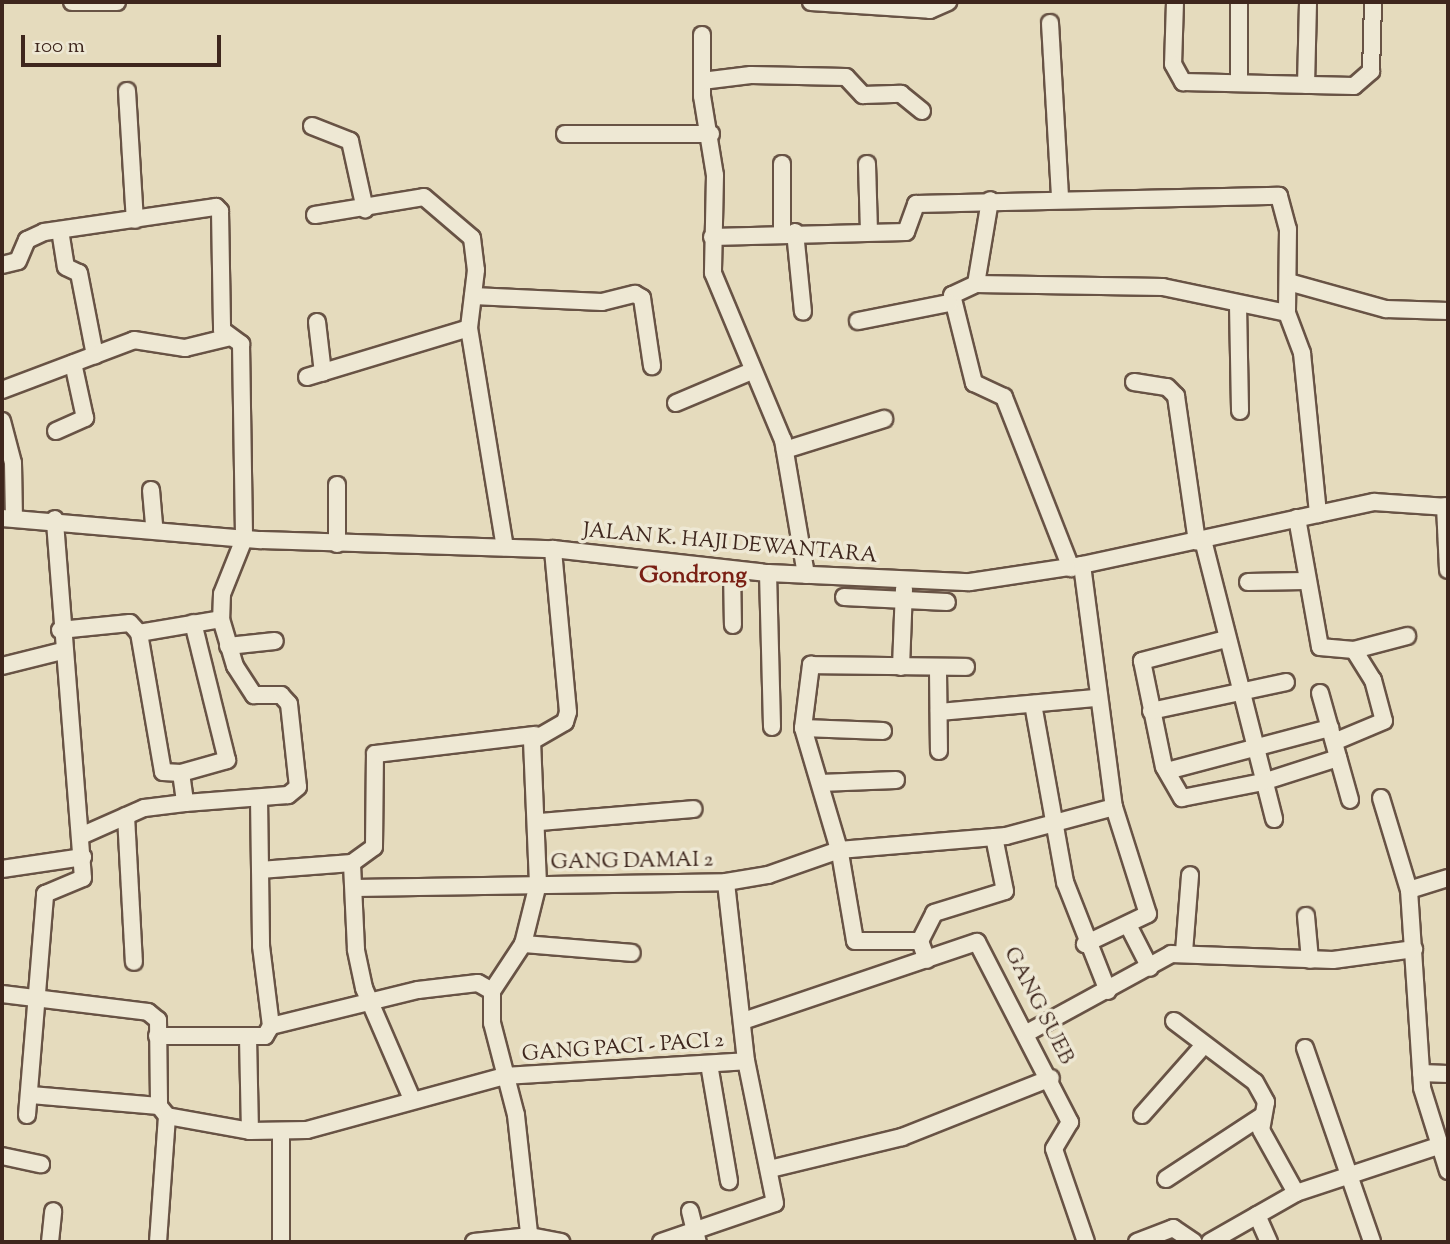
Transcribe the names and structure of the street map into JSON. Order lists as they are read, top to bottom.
{
  "streets": {
    "street": [
      "JALAN K. HAJI DEWANTARA",
      "GANG DAMAI 2",
      "GANG SUEB",
      "GANG PACI - PACI 2"
    ]
  },
  "districts": ["Gondrong"],
  "scale_bar": "100 m"
}
